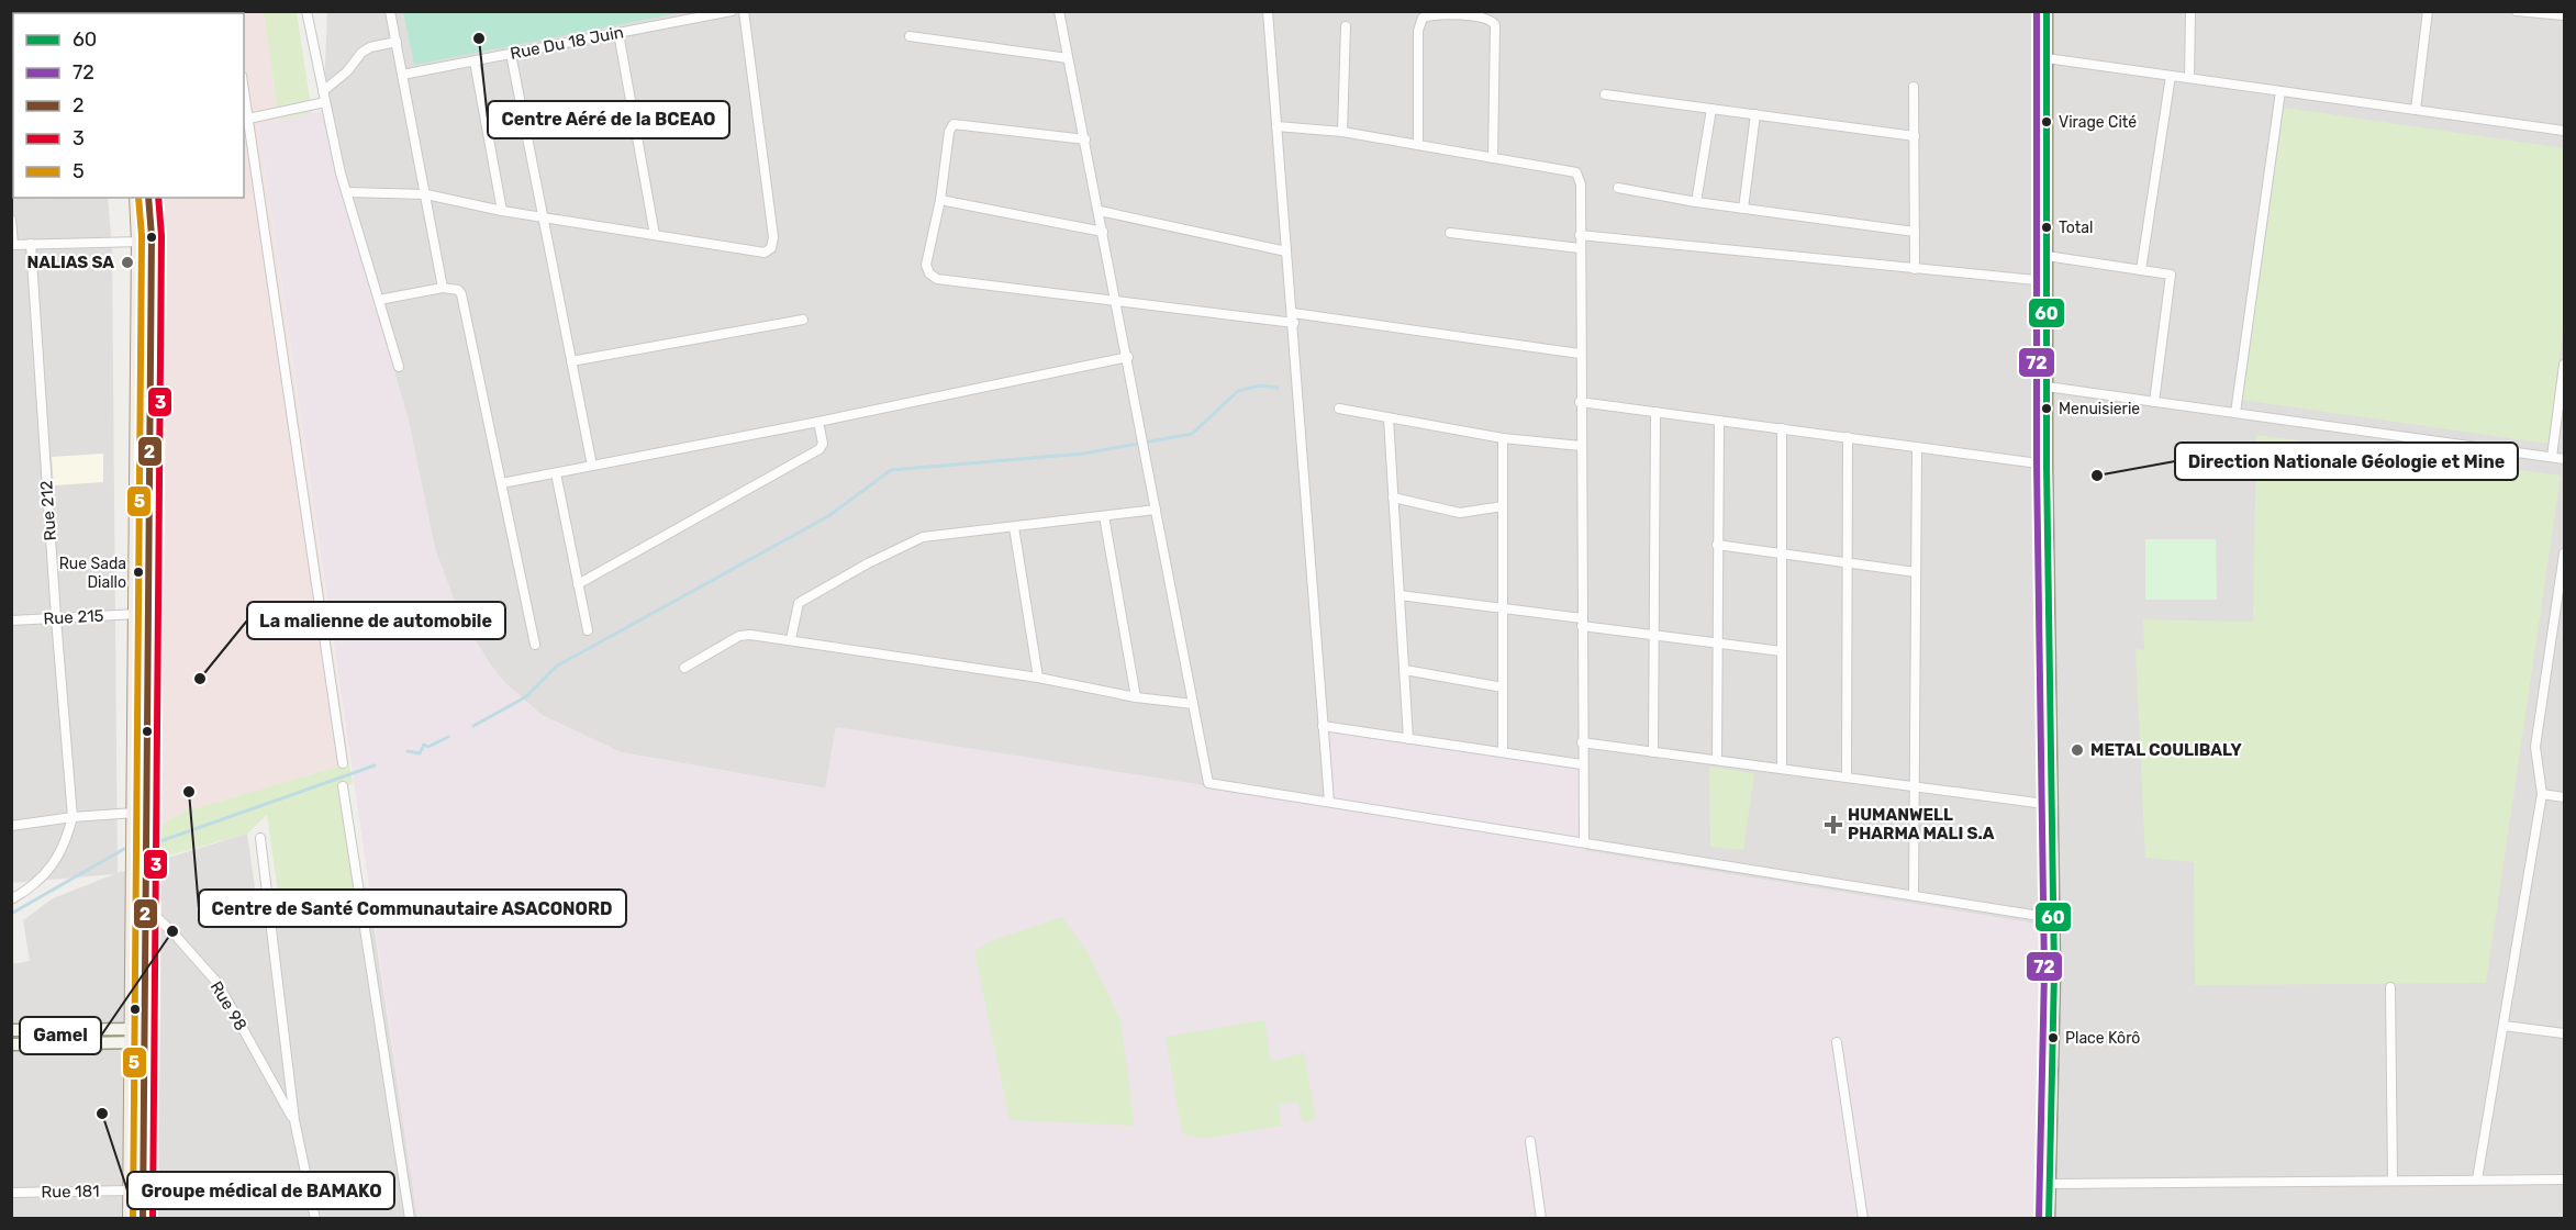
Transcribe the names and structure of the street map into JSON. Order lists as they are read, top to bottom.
{
  "streets": {
    "street": [
      "Rue Du 18 Juin",
      "Rue 212",
      "Rue 215",
      "Rue 98",
      "Rue 181"
    ]
  },
  "crossings": [
    ["Rue 212", "Rue 215"]
  ],
  "places": {
    "other": [
      "Centre Aéré de la BCEAO",
      "Virage Cité",
      "Total",
      "NALIAS SA",
      "Menuisierie",
      "Direction Nationale Géologie et Mine",
      "Rue Sada Diallo",
      "La malienne de automobile",
      "METAL COULIBALY",
      "Centre de Santé Communautaire ASACONORD",
      "Gamel",
      "Place Kôrô",
      "Groupe médical de BAMAKO"
    ],
    "health": ["HUMANWELL PHARMA MALI S.A"]
  },
  "lines": [
    "transit line 60",
    "transit line 72",
    "transit line 2",
    "transit line 3",
    "transit line 5"
  ],
  "legend": [
    "60",
    "72",
    "2",
    "3",
    "5"
  ]
}
